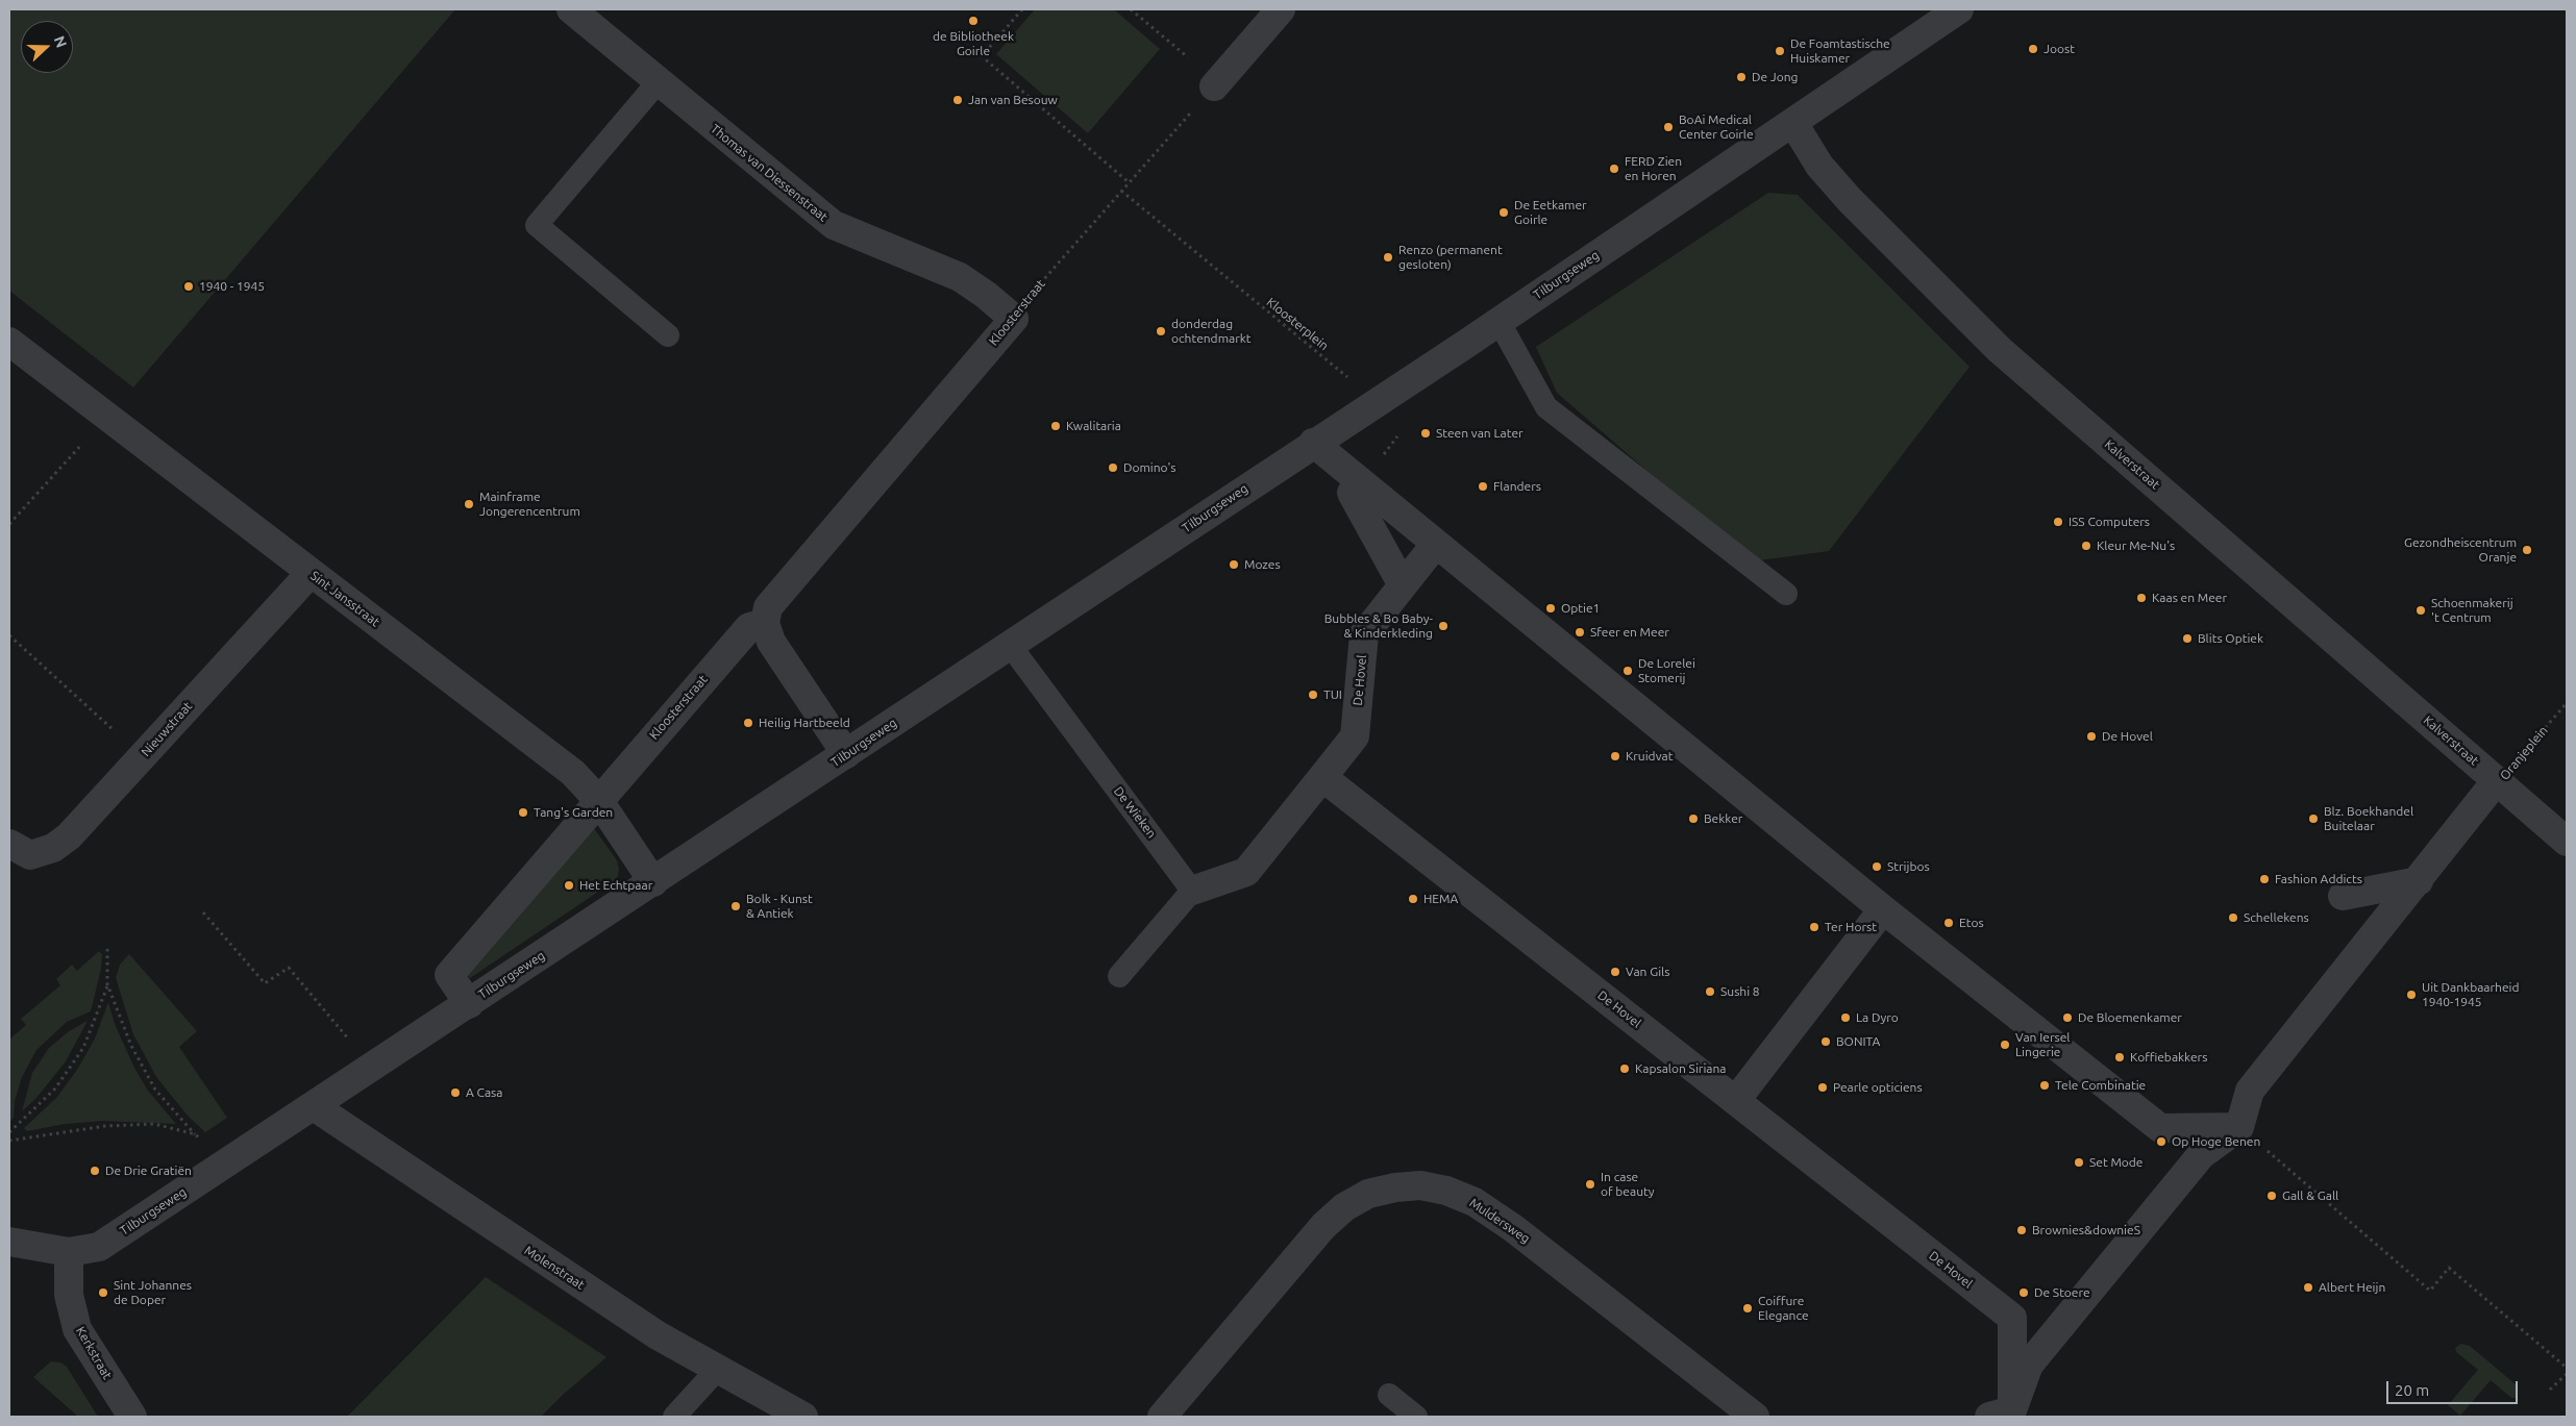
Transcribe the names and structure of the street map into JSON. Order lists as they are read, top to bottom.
{
  "streets": {
    "street": [
      "Thomas van Diessenstraat",
      "Tilburgseweg",
      "Kloosterstraat",
      "Kalverstraat",
      "Sint Jansstraat",
      "De Hovel",
      "Nieuwstraat",
      "Oranjeplein",
      "Muldersweg",
      "Molenstraat",
      "Kerkstraat"
    ],
    "lane": ["De Wieken"],
    "path": ["Kloosterplein"]
  },
  "crossings": [
    ["Thomas van Diessenstraat", "Kloosterstraat"],
    ["Tilburgseweg", "Kloosterstraat"],
    ["Tilburgseweg", "Kloosterplein"],
    ["Tilburgseweg", "Kalverstraat"],
    ["Tilburgseweg", "Sint Jansstraat"],
    ["Tilburgseweg", "De Wieken"],
    ["Tilburgseweg", "Molenstraat"],
    ["Tilburgseweg", "Kerkstraat"],
    ["Kloosterstraat", "Kloosterplein"],
    ["Kloosterstraat", "Sint Jansstraat"],
    ["Kalverstraat", "Oranjeplein"],
    ["Sint Jansstraat", "Nieuwstraat"]
  ],
  "places": [
    "de Bibliotheek Goirle",
    "Joost",
    "De Foamtastische Huiskamer",
    "De Jong",
    "Jan van Besouw",
    "BoAi Medical Center Goirle",
    "FERD Zien en Horen",
    "De Eetkamer Goirle",
    "Renzo (permanent gesloten)",
    "1940 - 1945",
    "donderdag ochtendmarkt",
    "Kwalitaria",
    "Steen van Later",
    "Domino's",
    "Flanders",
    "Mainframe Jongerencentrum",
    "ISS Computers",
    "Kleur Me-Nu's",
    "Gezondheiscentrum Oranje",
    "Mozes",
    "Kaas en Meer",
    "Optie1",
    "Schoenmakerij 't Centrum",
    "Bubbles & Bo Baby- & Kinderkleding",
    "Sfeer en Meer",
    "Blits Optiek",
    "De Lorelei Stomerij",
    "TUI",
    "Heilig Hartbeeld",
    "De Hovel",
    "Kruidvat",
    "Tang's Garden",
    "Bekker",
    "Blz. Boekhandel Buitelaar",
    "Strijbos",
    "Fashion Addicts",
    "Het Echtpaar",
    "HEMA",
    "Bolk - Kunst & Antiek",
    "Schellekens",
    "Etos",
    "Ter Horst",
    "Van Gils",
    "Sushi 8",
    "Uit Dankbaarheid 1940-1945",
    "La Dyro",
    "De Bloemenkamer",
    "BONITA",
    "Van Iersel Lingerie",
    "Koffiebakkers",
    "Kapsalon Siriana",
    "Tele Combinatie",
    "Pearle opticiens",
    "A Casa",
    "Op Hoge Benen",
    "Set Mode",
    "De Drie Gratiën",
    "In case of beauty",
    "Gall & Gall",
    "Brownies&downieS",
    "Albert Heijn",
    "Sint Johannes de Doper",
    "De Stoere",
    "Coiffure Elegance"
  ],
  "scale_bar": "20 m",
  "north": "right"
}
